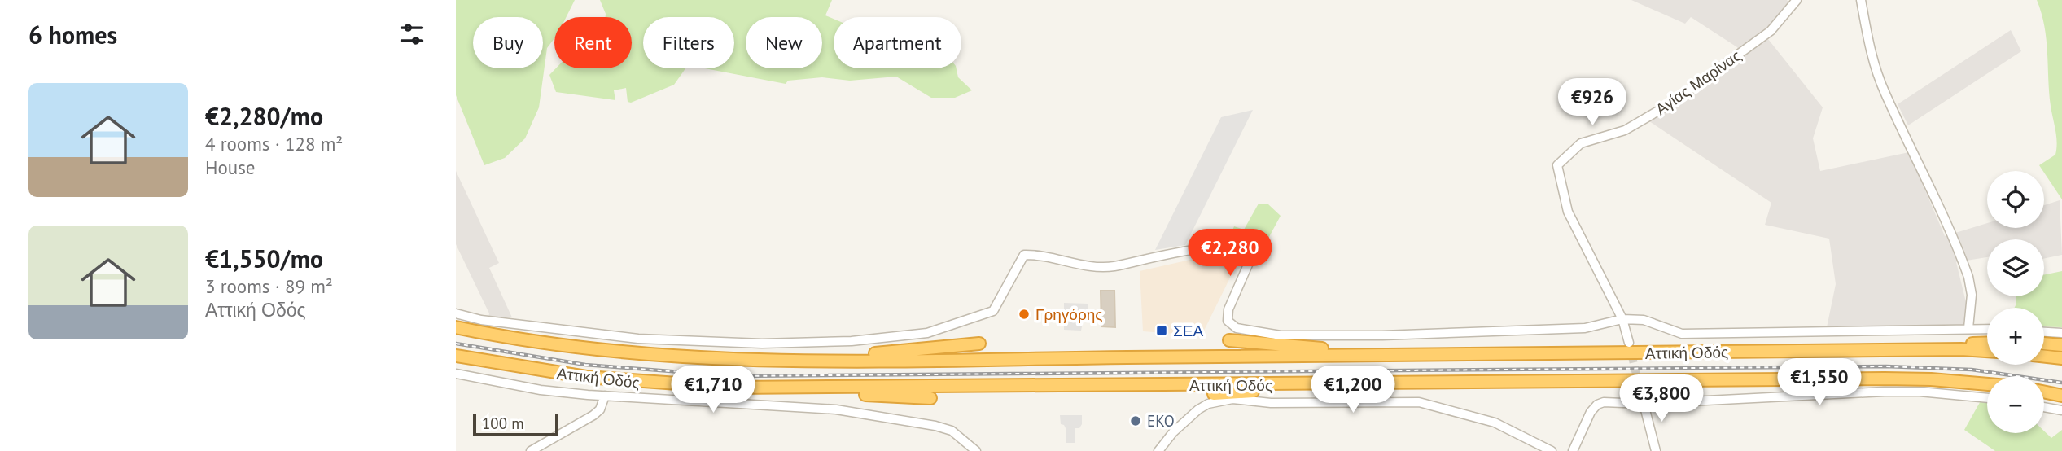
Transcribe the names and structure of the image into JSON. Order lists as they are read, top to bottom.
{
  "streets": {
    "highway": ["Αττική Οδός"],
    "street": ["Αγίας Μαρίνας"]
  },
  "places": {
    "other": ["Γρηγόρης", "EKO"],
    "transit": ["ΣΕΑ"]
  },
  "scale_bar": "100 m",
  "page": {
    "heading": "6 homes",
    "chip": [
      "Buy",
      "Rent",
      "Filters",
      "New",
      "Apartment"
    ],
    "list": [
      {
        "name": "€2,280/mo",
        "note": "4 rooms · 128 m² · House"
      },
      {
        "name": "€1,550/mo",
        "note": "3 rooms · 89 m² · Αττική Οδός"
      }
    ],
    "price": [
      "€926",
      "€2,280",
      "€1,550",
      "€1,710",
      "€1,200",
      "€3,800"
    ],
    "map_buttons": ["+", "−"],
    "scale": "100 m"
  }
}
